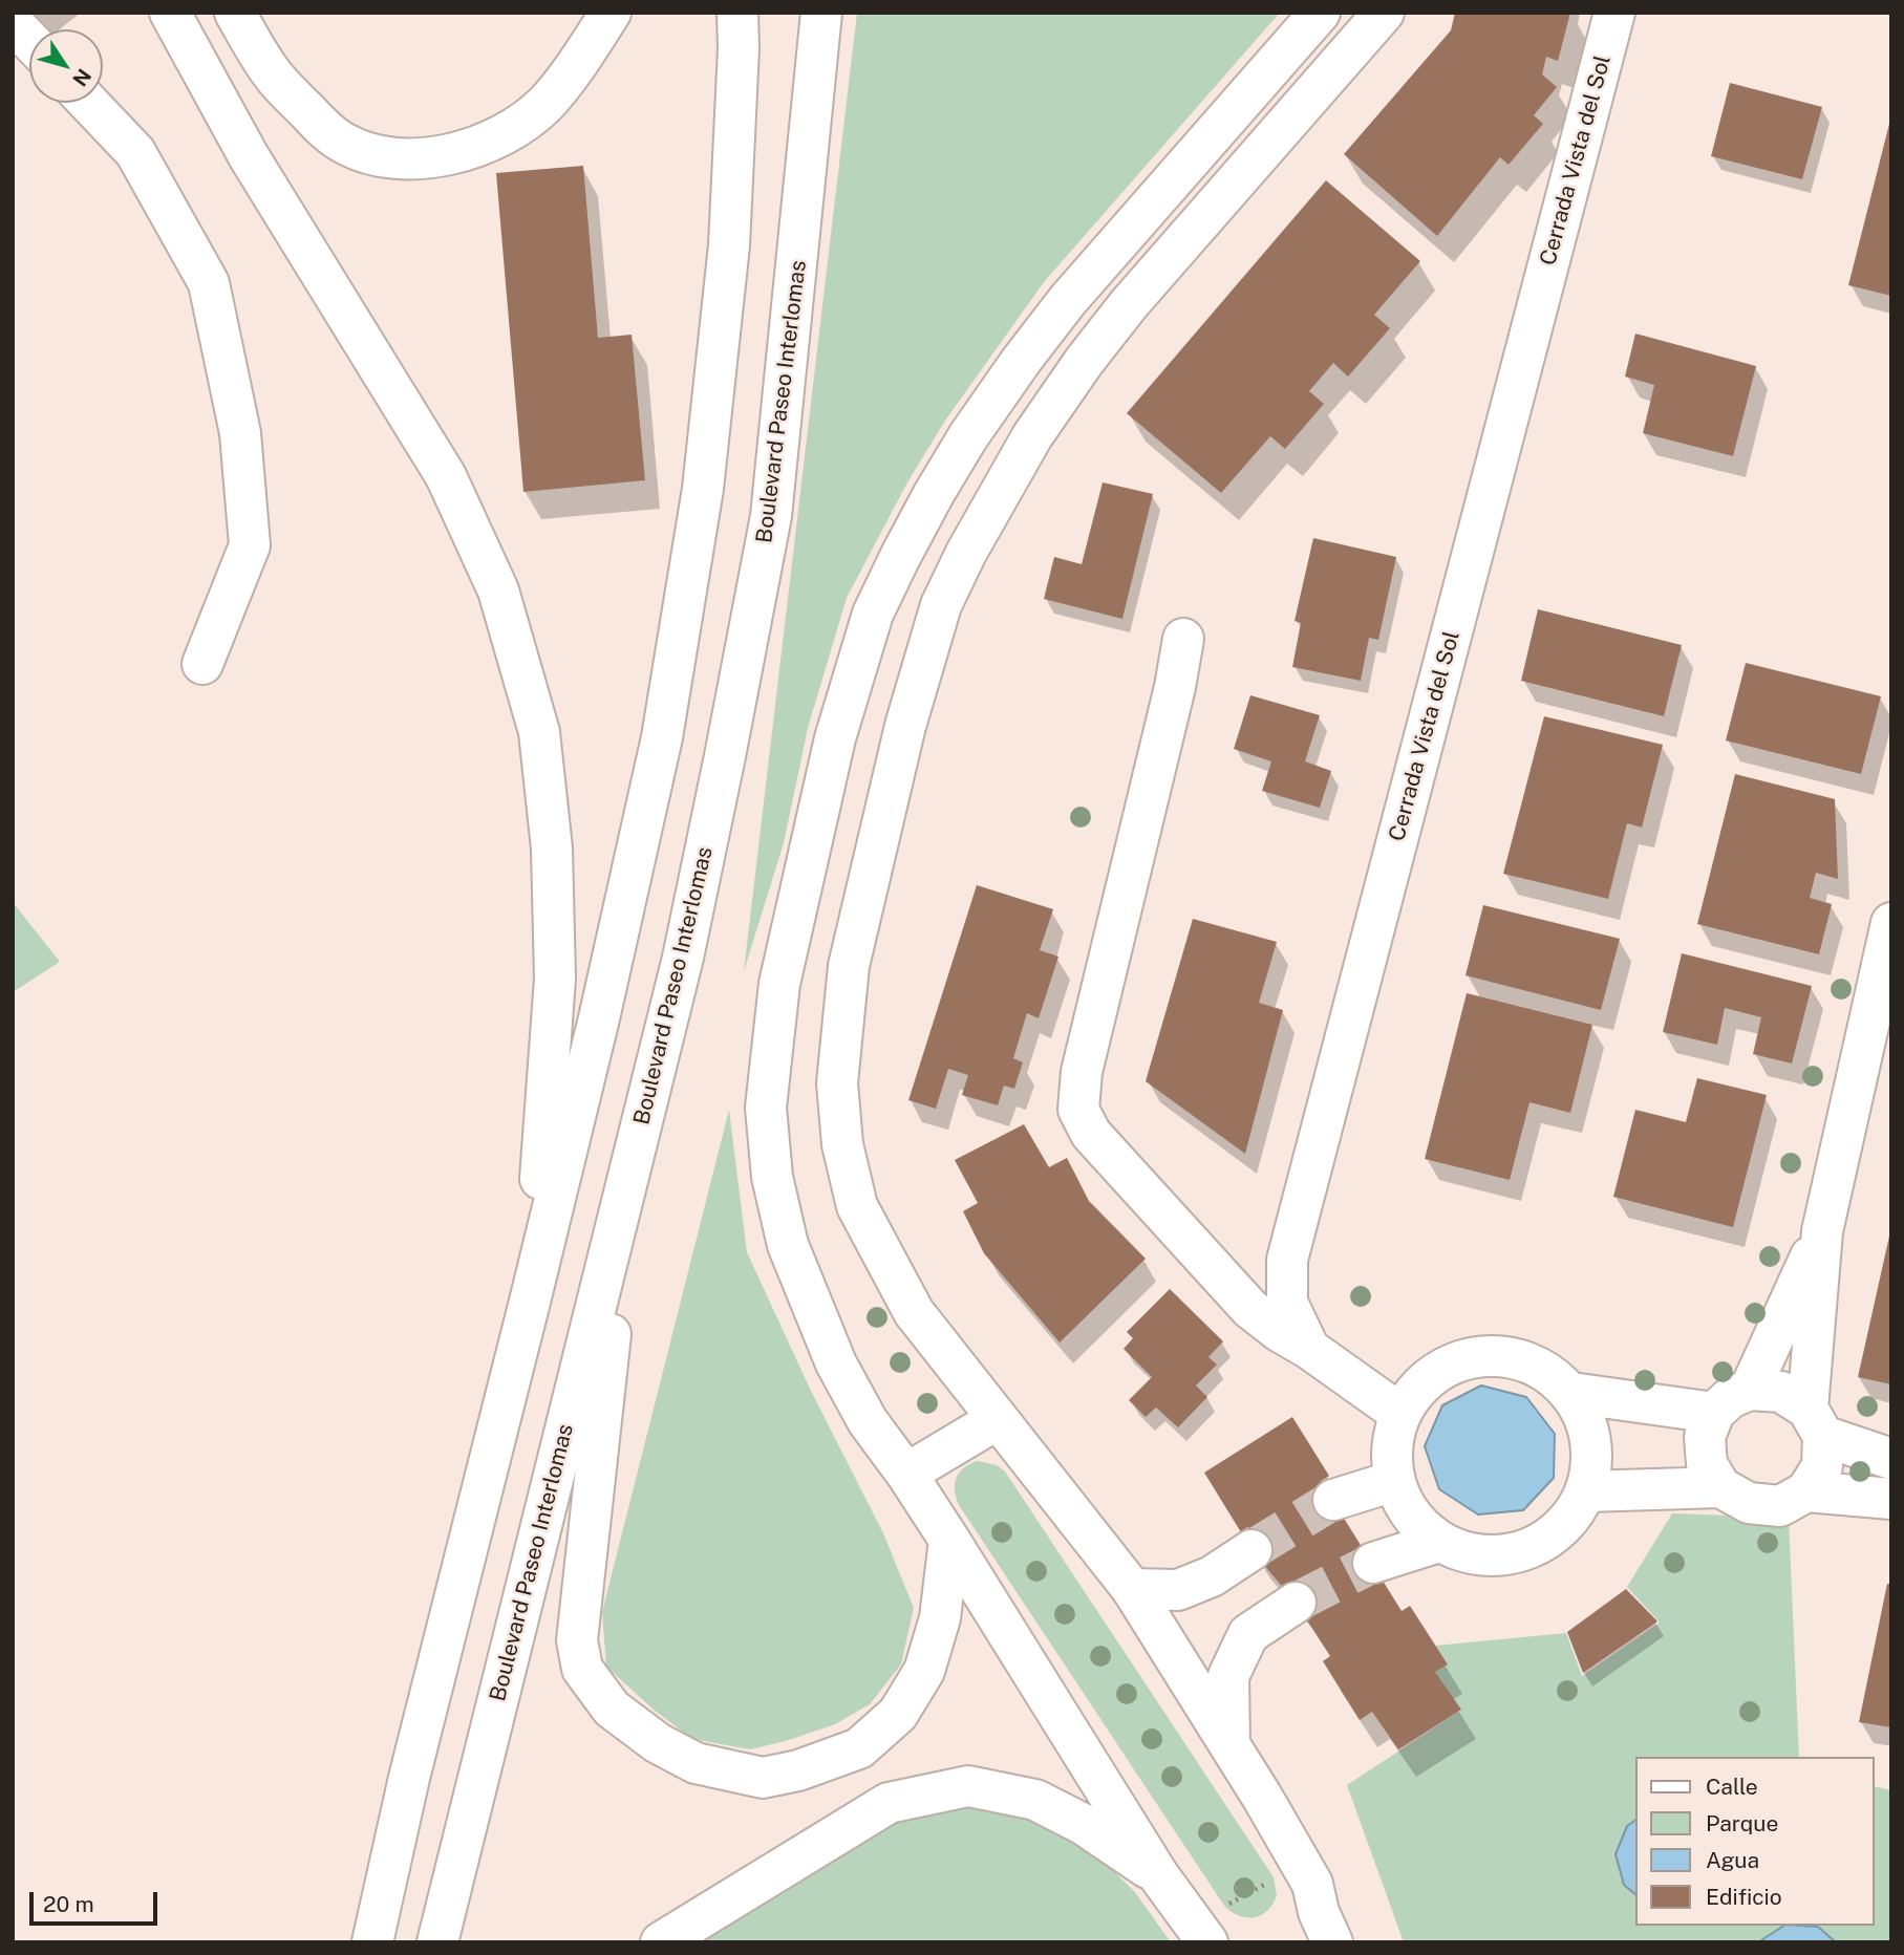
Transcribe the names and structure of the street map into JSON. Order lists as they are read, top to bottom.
{
  "streets": {
    "main road": ["Cerrada Vista del Sol", "Boulevard Paseo Interlomas"]
  },
  "legend": [
    "Calle",
    "Parque",
    "Agua",
    "Edificio"
  ],
  "scale_bar": "20 m",
  "north": "bottom right"
}
